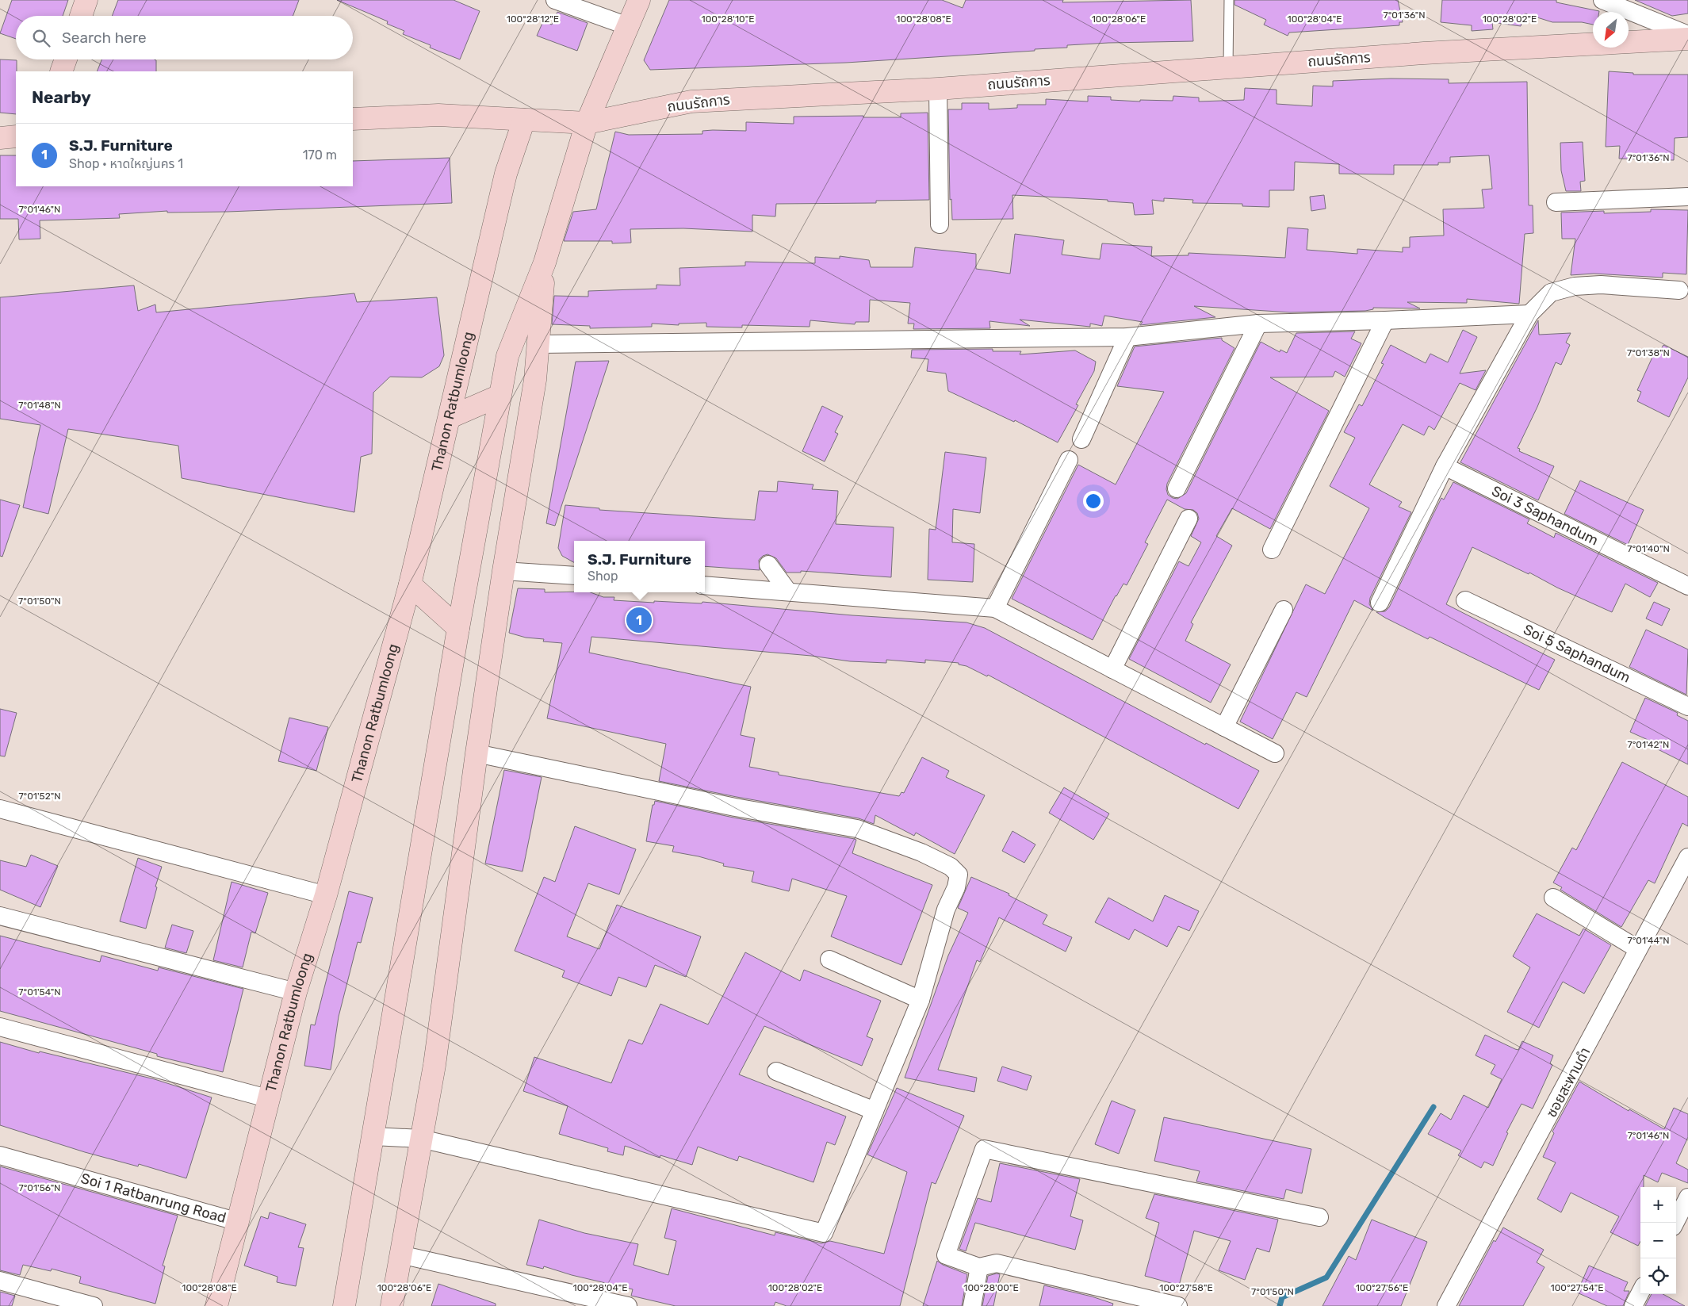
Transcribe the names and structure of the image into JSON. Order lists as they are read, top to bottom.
{
  "streets": {
    "street": [
      "ถนนรัถการ",
      "Thanon Ratbumloong",
      "Soi 3 Saphandum",
      "Soi 5 Saphandum",
      "ซอยสะพานดำ",
      "Soi 1 Ratbanrung Road"
    ]
  },
  "crossings": [
    ["ถนนรัถการ", "Thanon Ratbumloong"],
    ["Thanon Ratbumloong", "Soi 1 Ratbanrung Road"]
  ],
  "north": "bottom left",
  "page": {
    "search": "Search here",
    "heading": "Nearby",
    "list": [
      {
        "mark": "1",
        "name": "S.J. Furniture",
        "note": "Shop · หาดใหญ่นคร 1",
        "value": "170 m"
      }
    ],
    "popup": ["S.J. Furniture", "Shop"],
    "pins": "1",
    "map_buttons": ["+", "−"]
  },
  "coordinates": [
    "7°01'36\"N",
    "100°28'12\"E",
    "100°28'10\"E",
    "100°28'08\"E",
    "100°28'06\"E",
    "100°28'04\"E",
    "100°28'02\"E",
    "7°01'46\"N",
    "7°01'38\"N",
    "7°01'48\"N",
    "7°01'40\"N",
    "7°01'50\"N",
    "7°01'42\"N",
    "7°01'52\"N",
    "7°01'44\"N",
    "7°01'54\"N",
    "7°01'56\"N",
    "100°28'00\"E",
    "100°27'58\"E",
    "100°27'56\"E",
    "100°27'54\"E"
  ]
}
